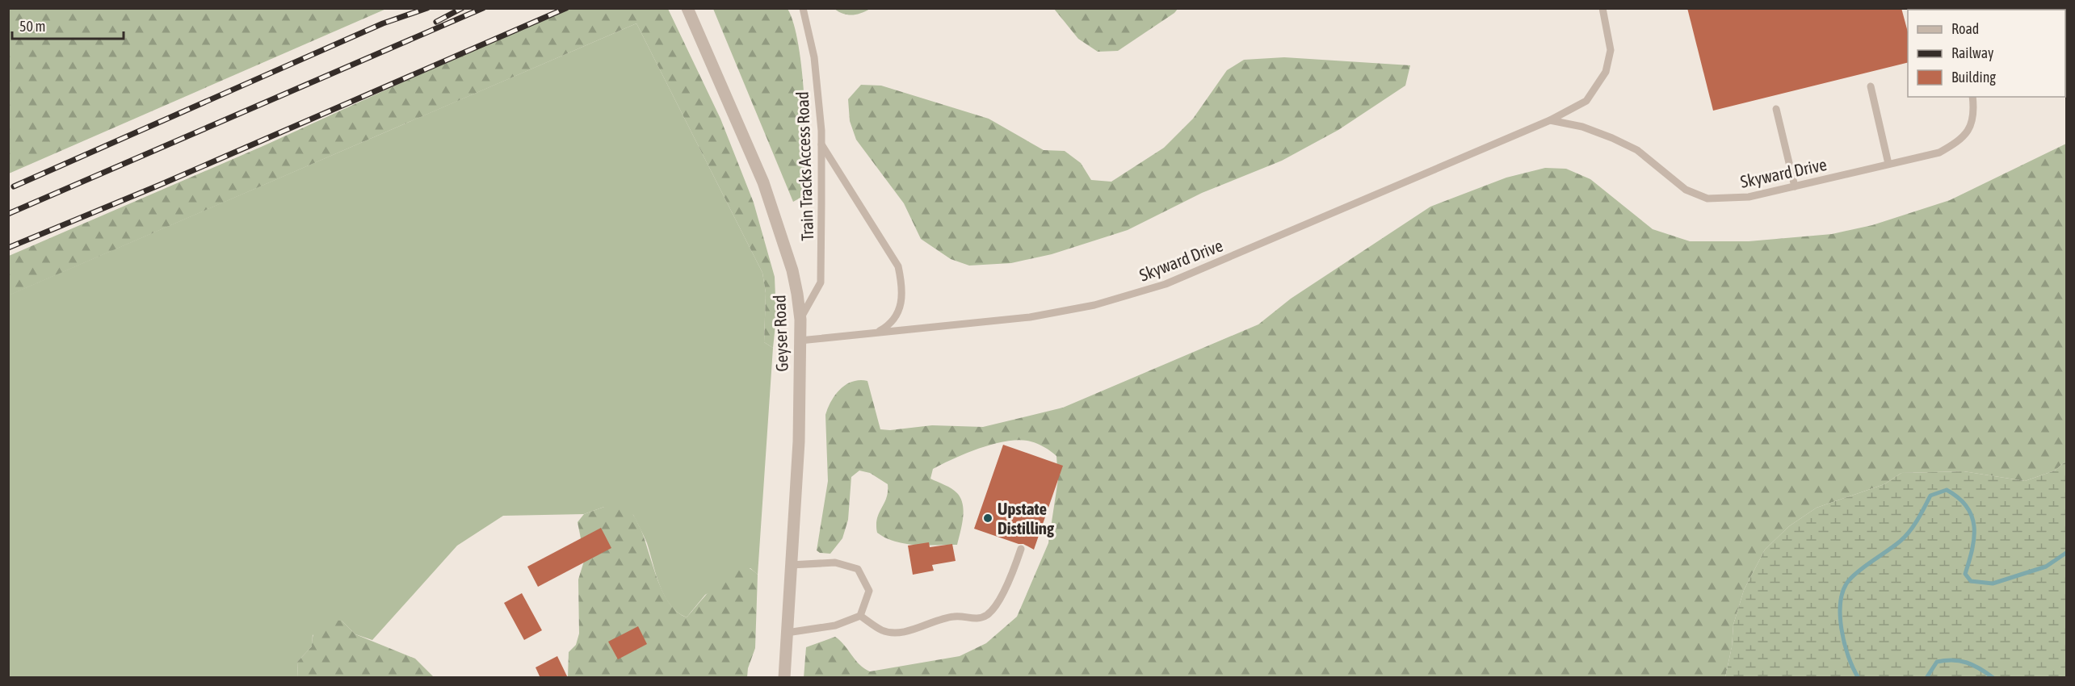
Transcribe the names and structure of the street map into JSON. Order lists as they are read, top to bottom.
{
  "streets": {
    "street": ["Geyser Road"],
    "lane": ["Train Tracks Access Road", "Skyward Drive"]
  },
  "crossings": [
    ["Train Tracks Access Road", "Geyser Road"],
    ["Skyward Drive", "Geyser Road"]
  ],
  "places": ["Upstate Distilling"],
  "legend": ["Road", "Railway", "Building"],
  "scale_bar": "50 m"
}
